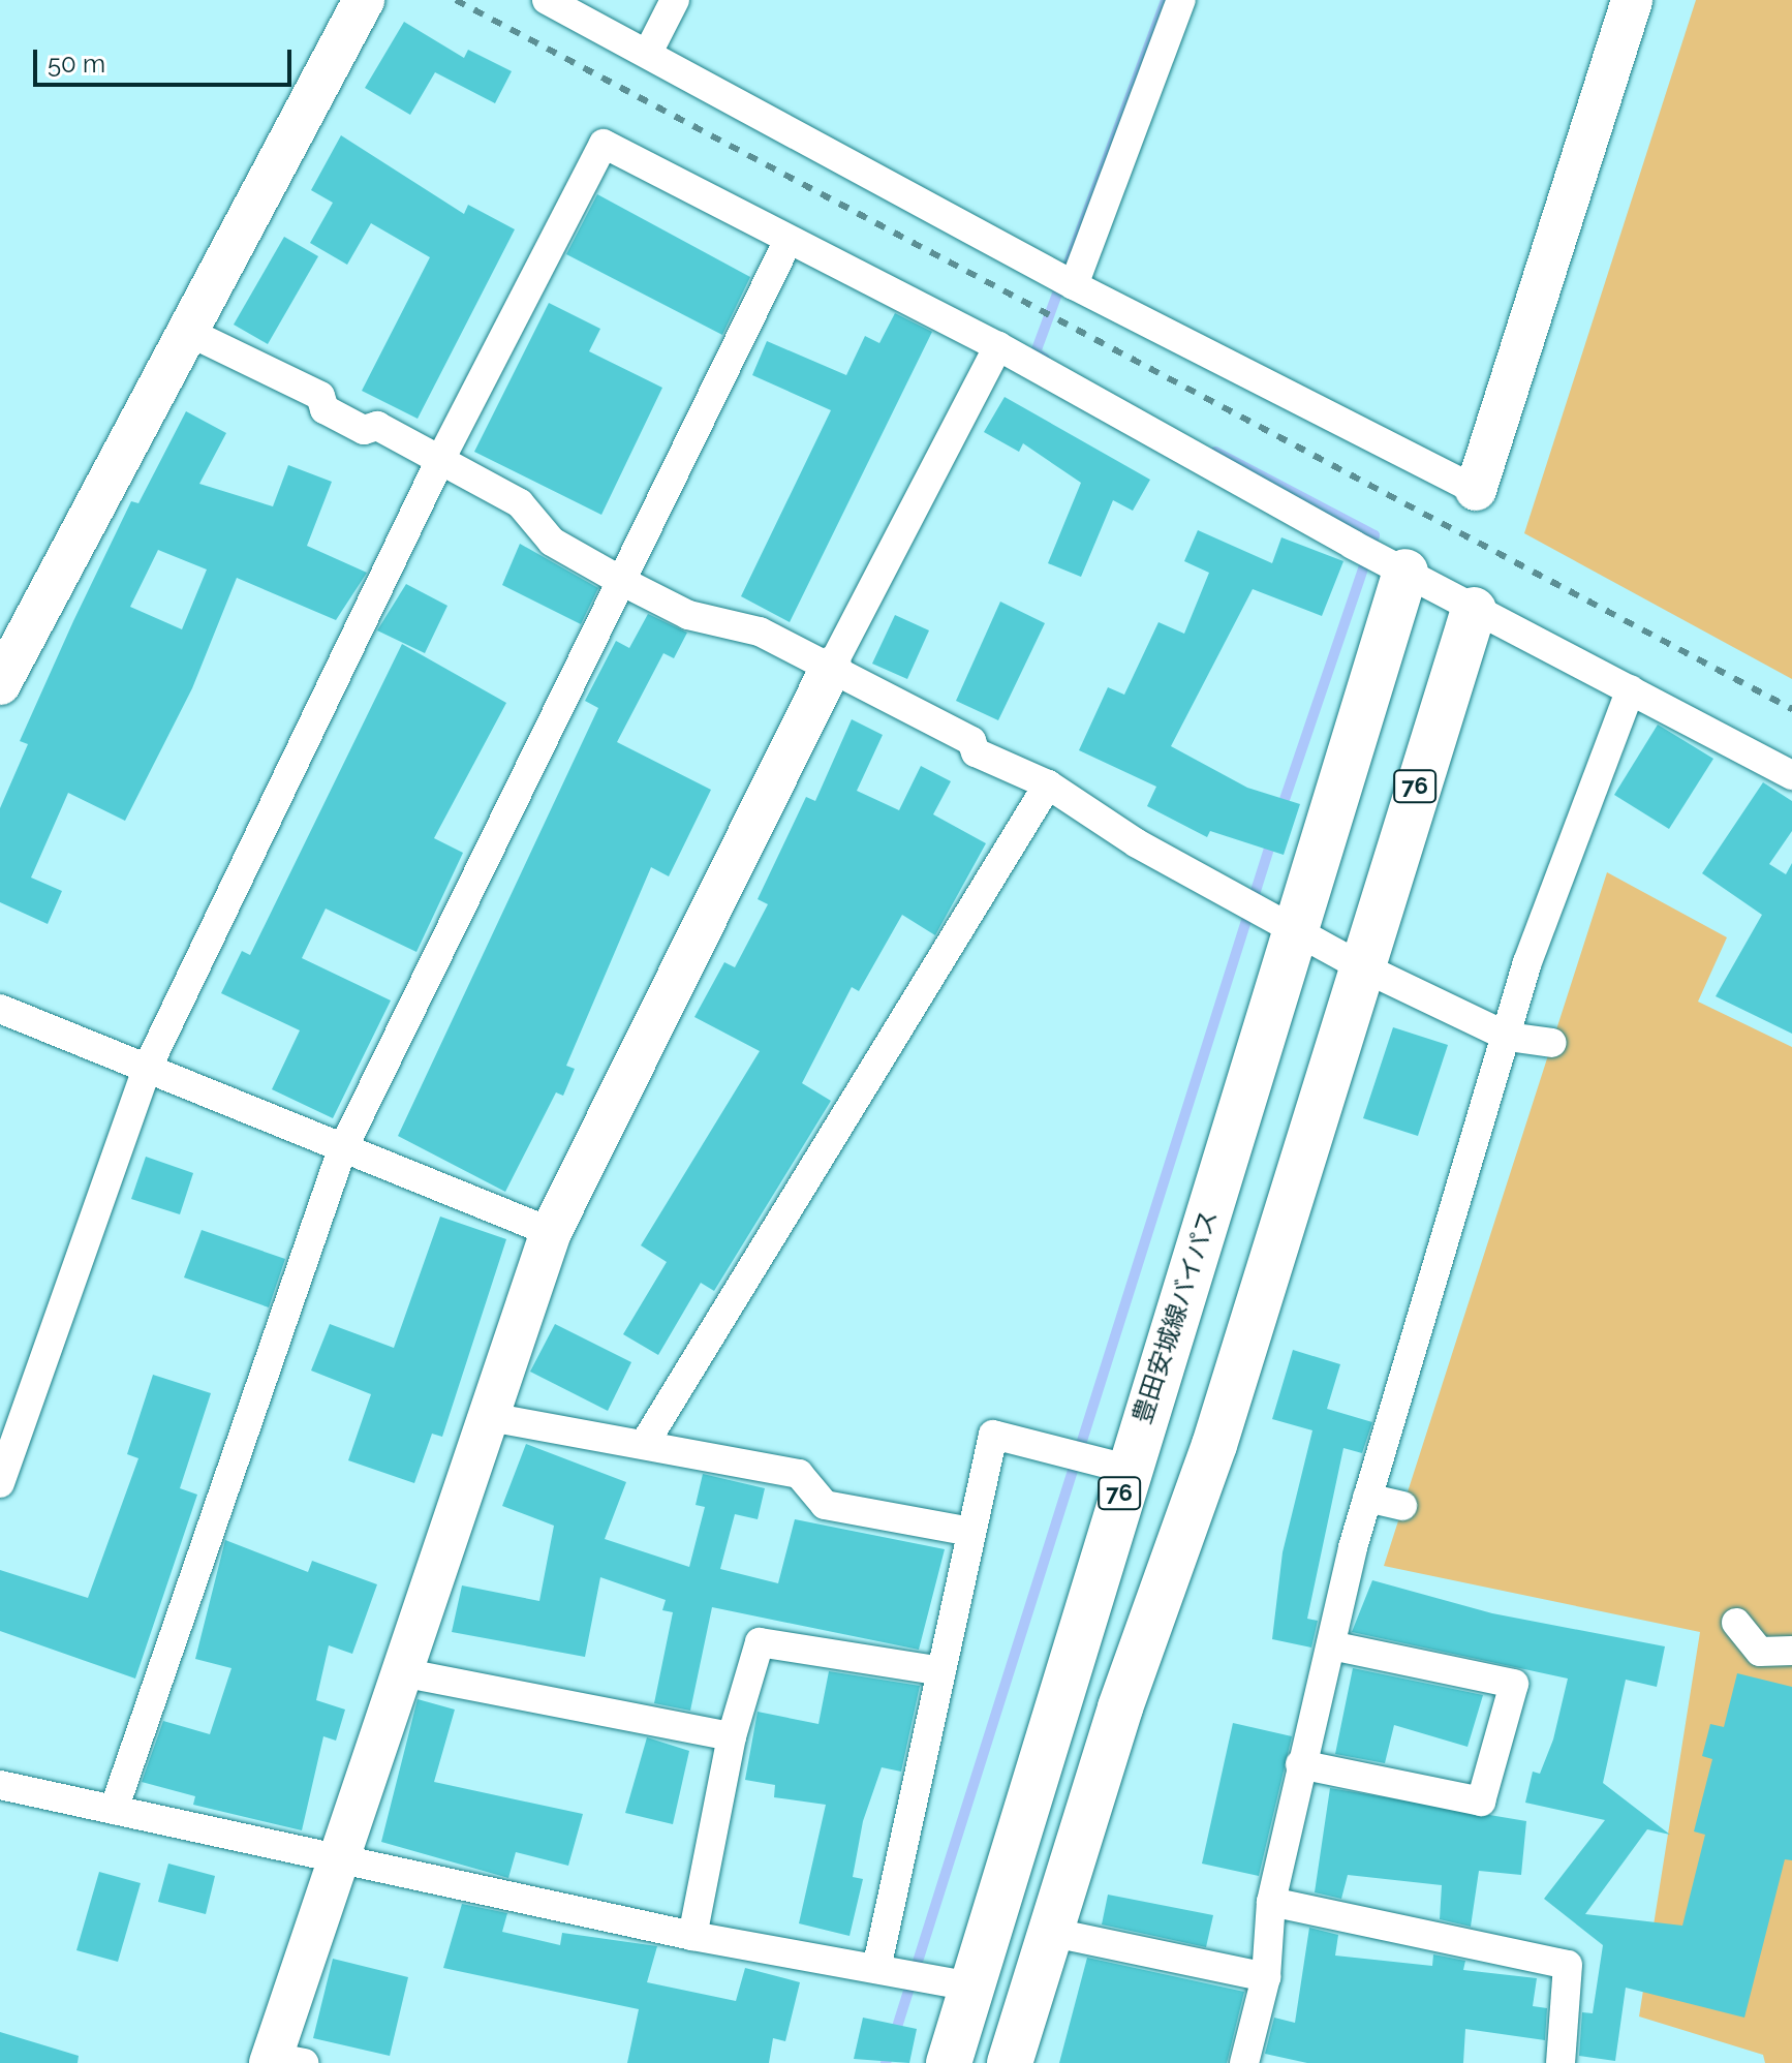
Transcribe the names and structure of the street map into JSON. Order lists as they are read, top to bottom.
{
  "streets": {
    "main road": ["76", "豊田安城線バイパス"]
  },
  "scale_bar": "50 m"
}
